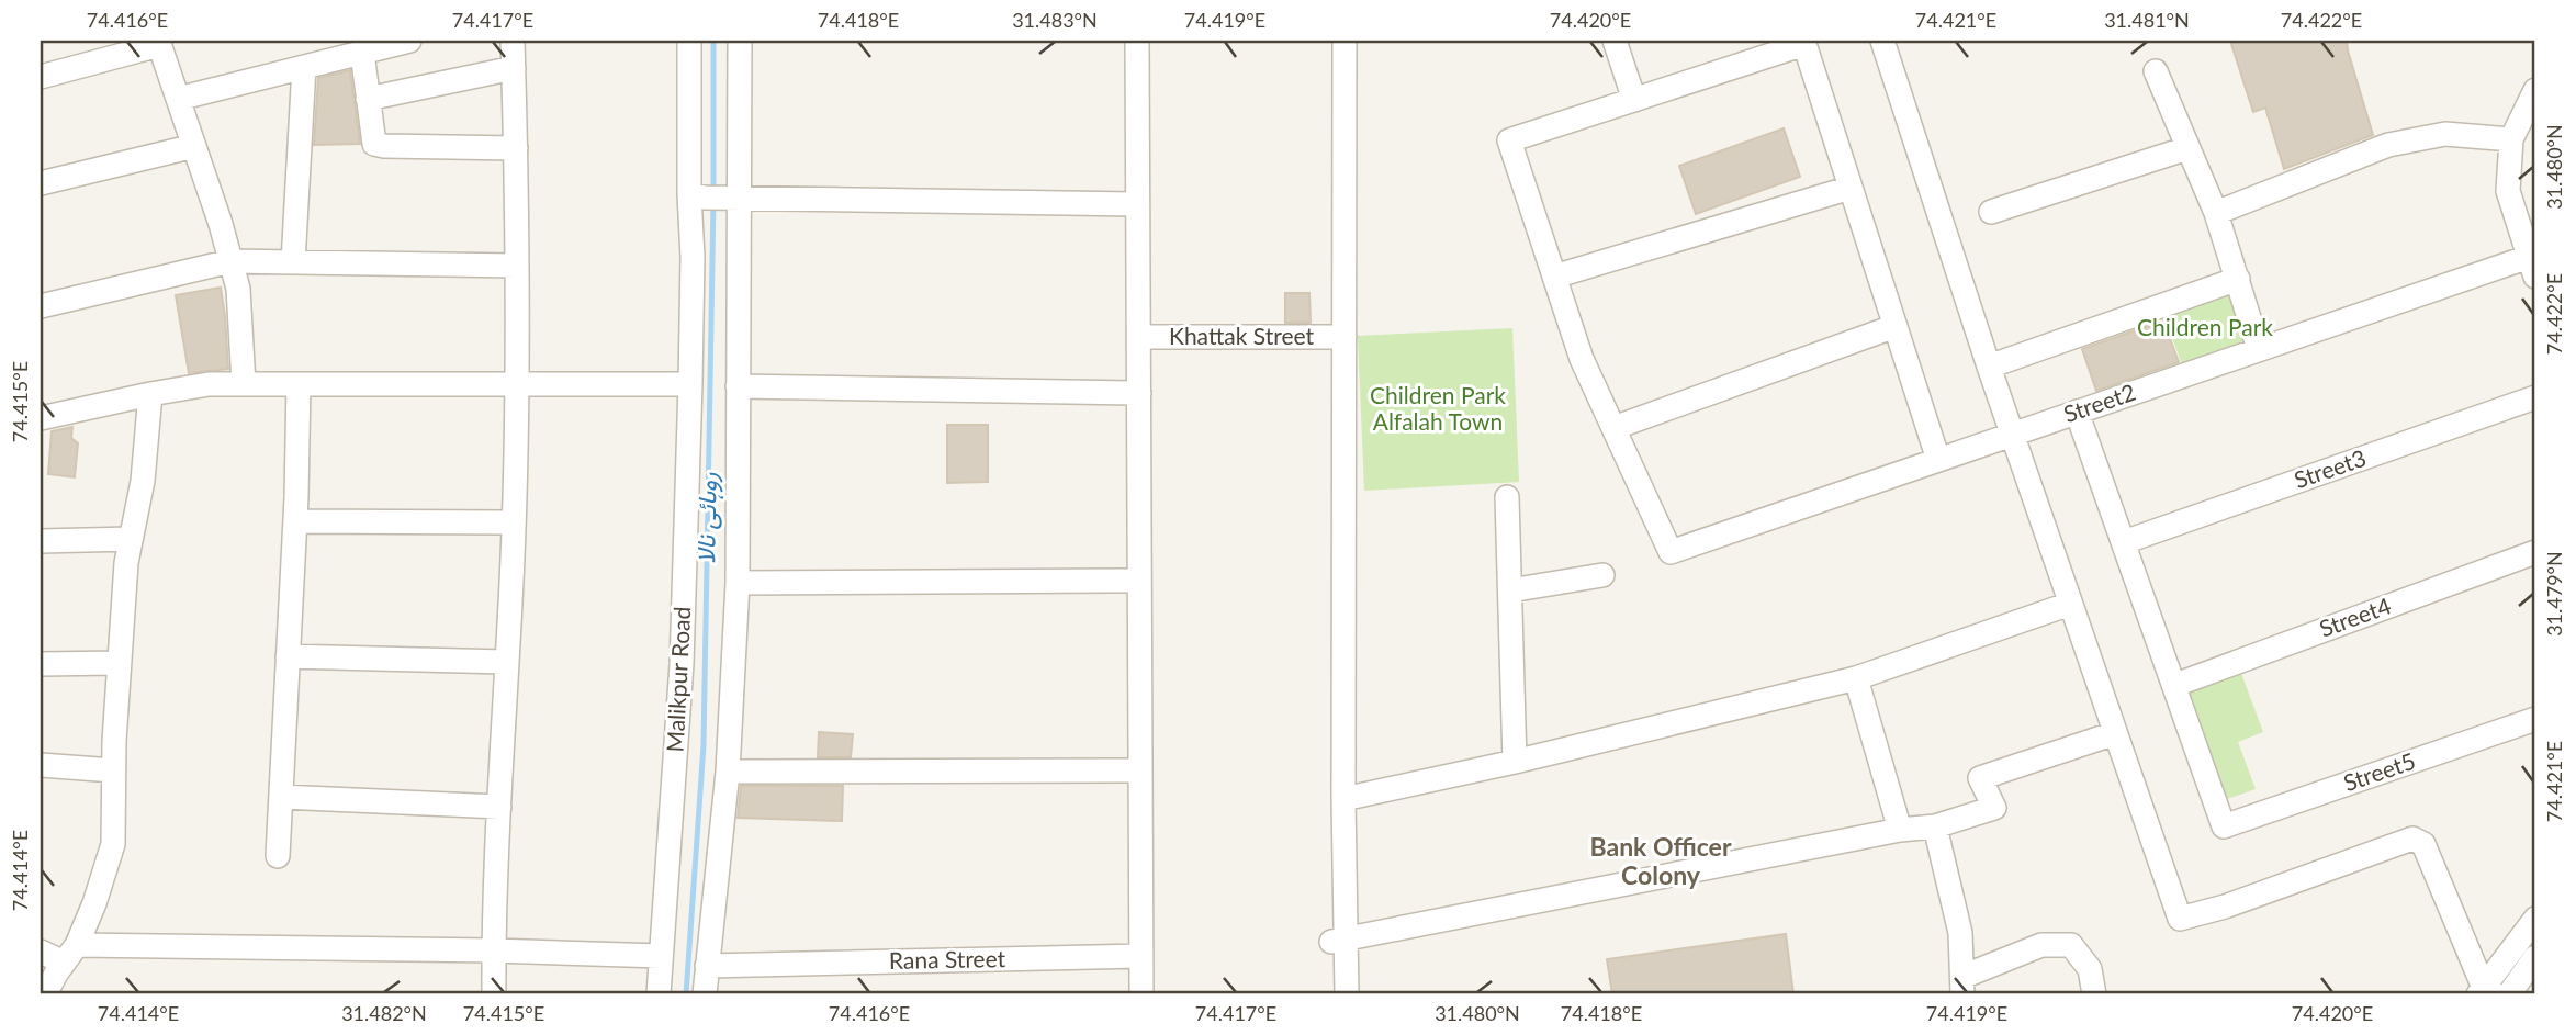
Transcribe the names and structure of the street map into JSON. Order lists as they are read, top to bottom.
{
  "streets": {
    "street": [
      "Khattak Street",
      "Street2",
      "Street3",
      "Street4",
      "Malikpur Road",
      "Street5",
      "Rana Street"
    ]
  },
  "crossings": [
    ["Street4", "Street5"]
  ],
  "districts": ["Bank Officer Colony"],
  "water": ["روہائی نالا"],
  "parks": ["Children Park", "Children Park Alfalah Town"],
  "coordinates": [
    "74.416°E",
    "74.417°E",
    "74.418°E",
    "31.483°N",
    "74.419°E",
    "74.420°E",
    "74.421°E",
    "31.481°N",
    "74.422°E",
    "31.480°N",
    "74.415°E",
    "31.479°N",
    "74.414°E",
    "31.482°N"
  ]
}
